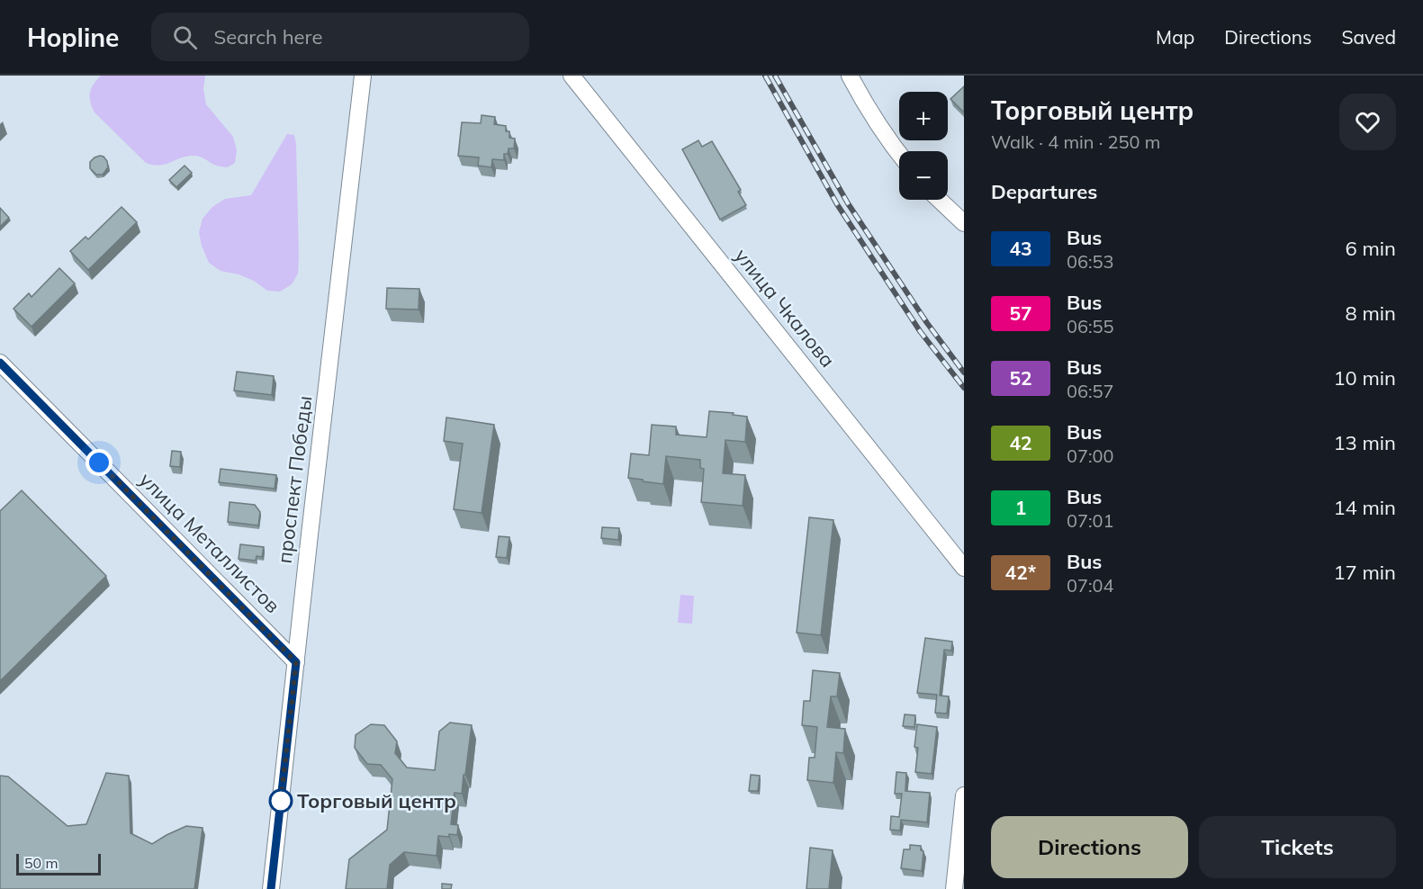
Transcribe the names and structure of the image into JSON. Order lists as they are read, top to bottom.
{
  "streets": {
    "street": ["улица Чкалова", "проспект Победы", "улица Металлистов"]
  },
  "crossings": [
    ["проспект Победы", "улица Металлистов"]
  ],
  "places": ["Торговый центр"],
  "lines": ["bus line 43"],
  "scale_bar": "50 m",
  "page": {
    "header": "Hopline",
    "search": "Search here",
    "nav": ["Map", "Directions", "Saved"],
    "heading": [
      ["Торговый центр", "Walk · 4 min · 250 m"],
      "Departures"
    ],
    "map_buttons": ["+", "−"],
    "list": [
      {
        "mark": "43",
        "name": "Bus",
        "note": "06:53",
        "value": "6 min"
      },
      {
        "mark": "57",
        "name": "Bus",
        "note": "06:55",
        "value": "8 min"
      },
      {
        "mark": "52",
        "name": "Bus",
        "note": "06:57",
        "value": "10 min"
      },
      {
        "mark": "42",
        "name": "Bus",
        "note": "07:00",
        "value": "13 min"
      },
      {
        "mark": "1",
        "name": "Bus",
        "note": "07:01",
        "value": "14 min"
      },
      {
        "mark": "42*",
        "name": "Bus",
        "note": "07:04",
        "value": "17 min"
      }
    ],
    "buttons": ["Directions", "Tickets"],
    "scale": "50 m"
  }
}
